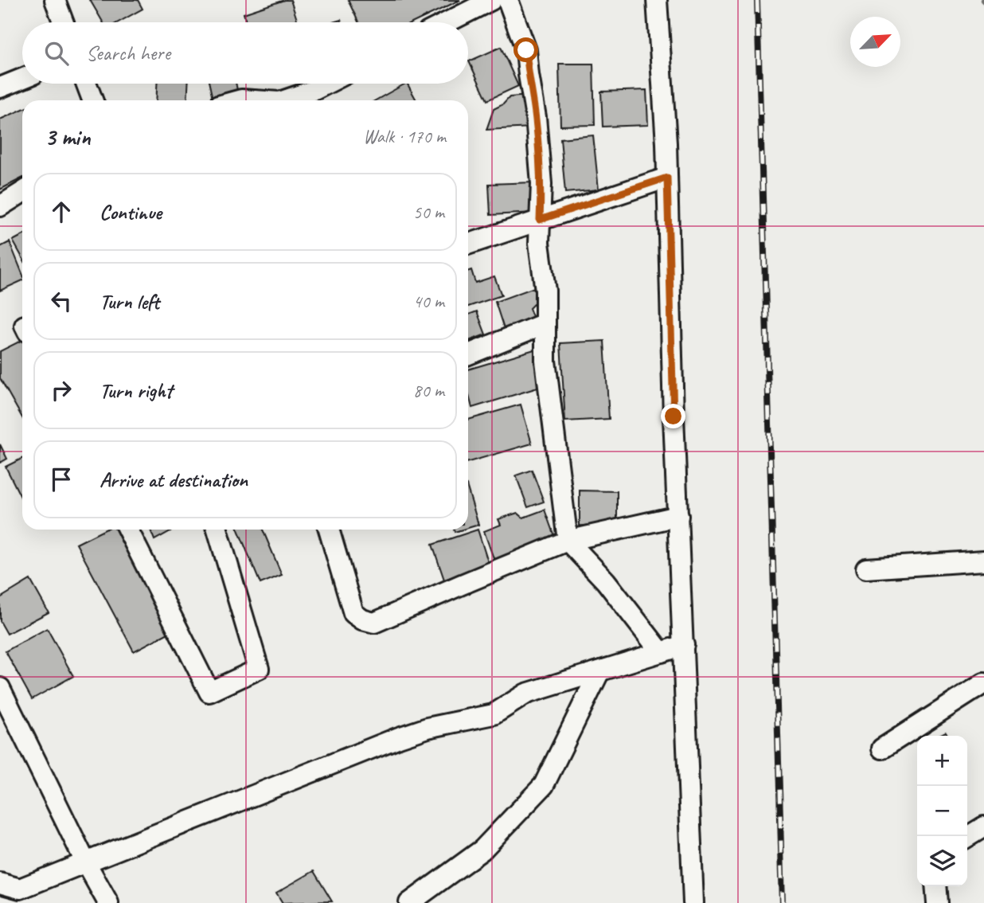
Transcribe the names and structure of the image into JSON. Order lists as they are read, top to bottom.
{
  "north": "top right",
  "page": {
    "search": "Search here",
    "heading": ["3 min", "Walk · 170 m"],
    "list": [
      ["Continue", "50 m"],
      ["Turn left", "40 m"],
      ["Turn right", "80 m"],
      "Arrive at destination"
    ],
    "map_buttons": ["+", "−"]
  }
}
